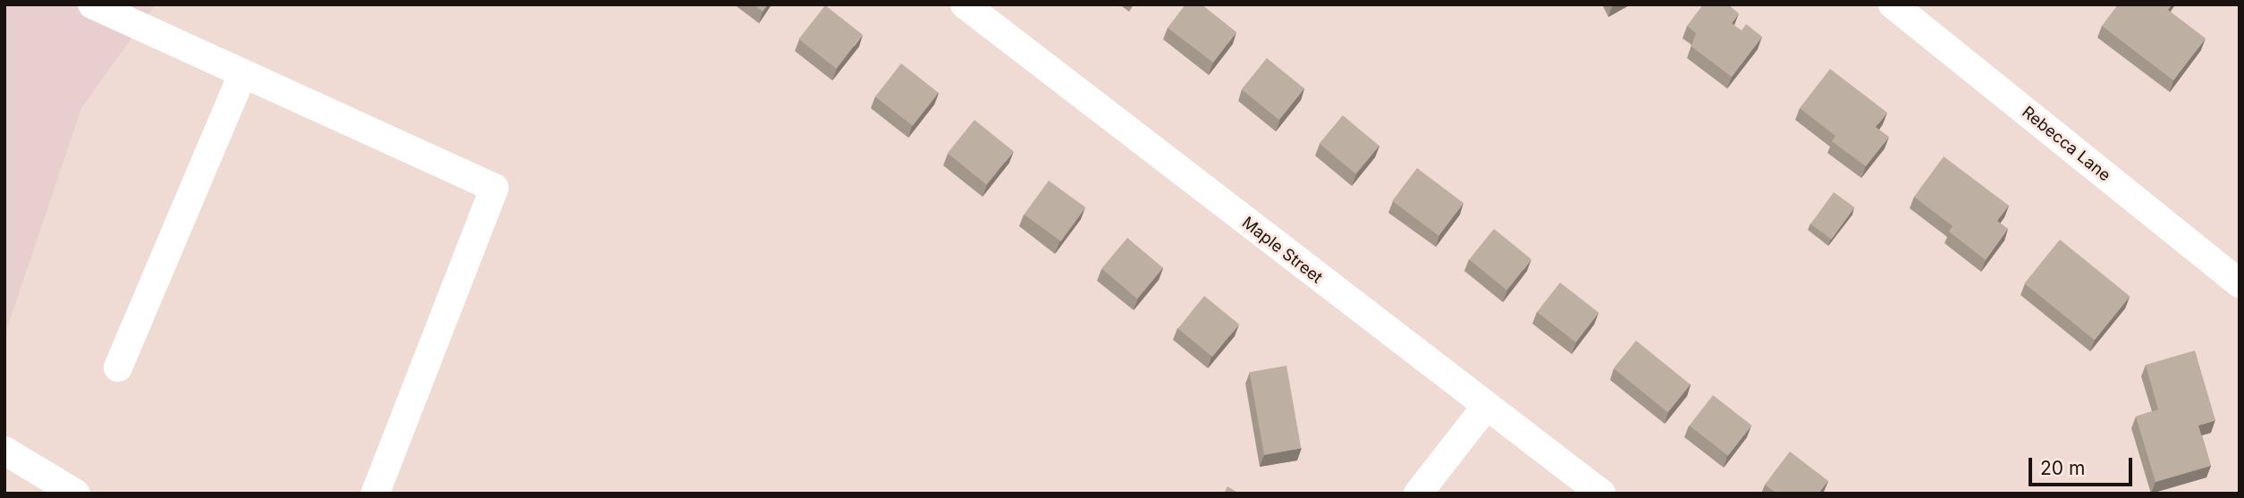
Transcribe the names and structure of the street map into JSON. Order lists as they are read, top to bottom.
{
  "streets": {
    "street": ["Rebecca Lane", "Maple Street"]
  },
  "scale_bar": "20 m"
}
